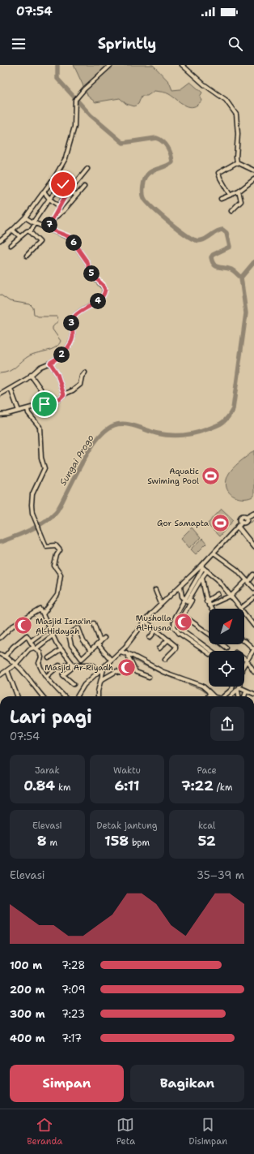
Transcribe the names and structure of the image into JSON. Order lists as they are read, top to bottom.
{
  "water": ["Sungai Progo"],
  "places": {
    "sports": ["Aquatic Swiming Pool", "Gor Samapta"],
    "mosque": ["Musholla Al-Husna", "Masjid Isna'in Al-Hidayah", "Masjid Ar-Riyadh"]
  },
  "north": "top right",
  "page": {
    "status": "07:54",
    "header": "Sprintly",
    "pins": [
      "7",
      "6",
      "5",
      "4",
      "3",
      "2"
    ],
    "heading": ["Lari pagi", "07:54"],
    "stats": [
      ["Jarak", "0.84 km"],
      ["Waktu", "6:11"],
      ["Pace", "7:22 /km"],
      ["Elevasi", "8 m"],
      ["Detak jantung", "158 bpm"],
      ["kcal", "52"]
    ],
    "chart": ["Elevasi", "35–39 m"],
    "list": [
      {
        "name": "100 m",
        "note": "7:28"
      },
      {
        "name": "200 m",
        "note": "7:09"
      },
      {
        "name": "300 m",
        "note": "7:23"
      },
      {
        "name": "400 m",
        "note": "7:17"
      }
    ],
    "buttons": ["Simpan", "Bagikan"],
    "tabs": ["Beranda", "Peta", "Disimpan"]
  }
}
